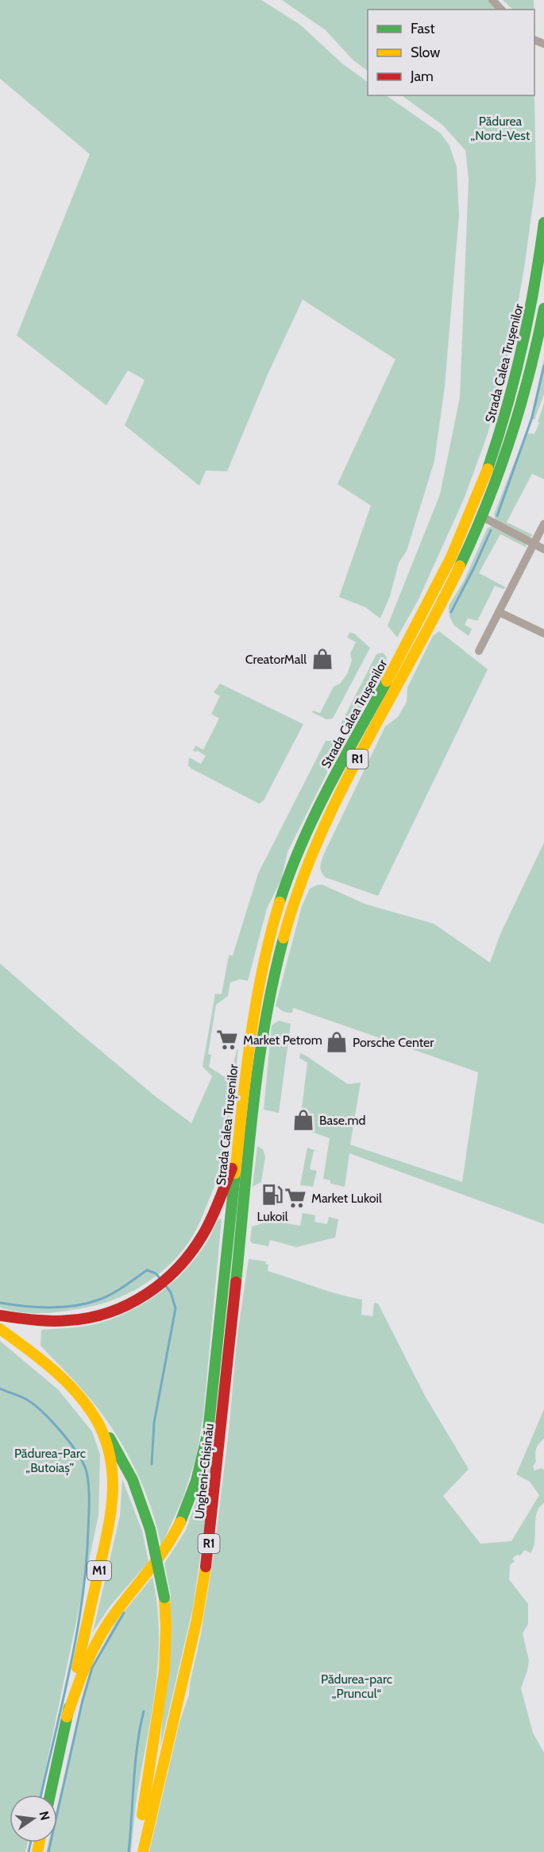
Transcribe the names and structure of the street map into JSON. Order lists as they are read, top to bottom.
{
  "streets": {
    "highway": [
      "Strada Calea Trușenilor",
      "R1",
      "Ungheni-Chișinău",
      "M1"
    ]
  },
  "crossings": [
    ["Strada Calea Trușenilor", "Ungheni-Chișinău"],
    ["Ungheni-Chișinău", "M1"]
  ],
  "parks": ["Pădurea „Nord-Vest", "Pădurea-Parc „Butoiaș”", "Pădurea-parc „Pruncul“"],
  "places": {
    "shop": ["CreatorMall", "Porsche Center", "Base.md"],
    "supermarket": ["Market Petrom", "Market Lukoil"],
    "fuel station": ["Lukoil"]
  },
  "legend": ["Fast", "Slow", "Jam"],
  "north": "right"
}
